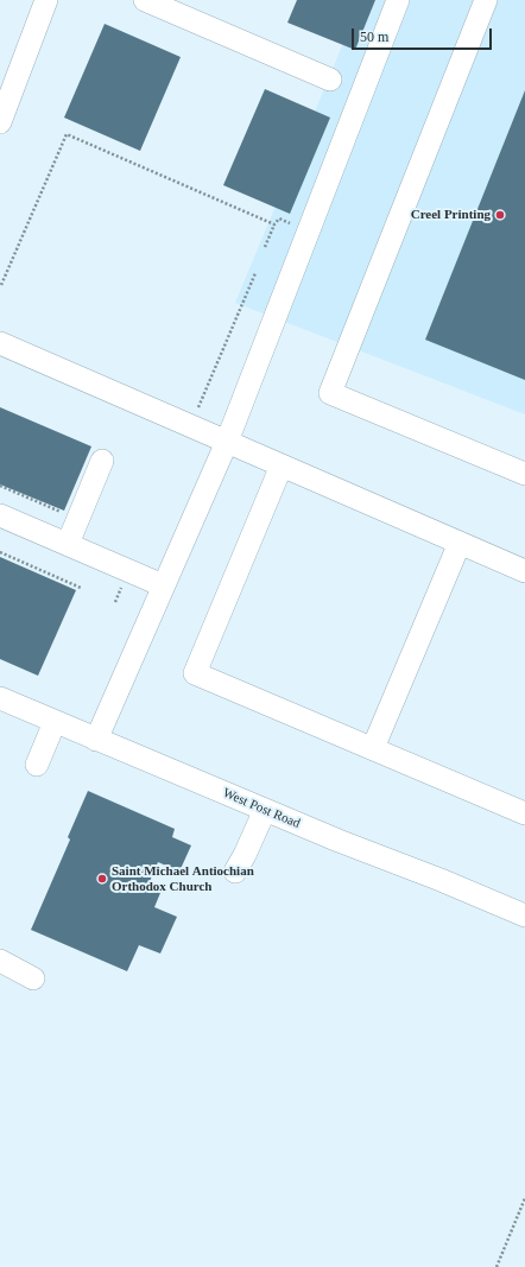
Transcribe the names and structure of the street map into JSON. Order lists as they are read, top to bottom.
{
  "streets": {
    "street": ["West Post Road"]
  },
  "places": ["Creel Printing", "Saint Michael Antiochian Orthodox Church"],
  "scale_bar": "50 m"
}
